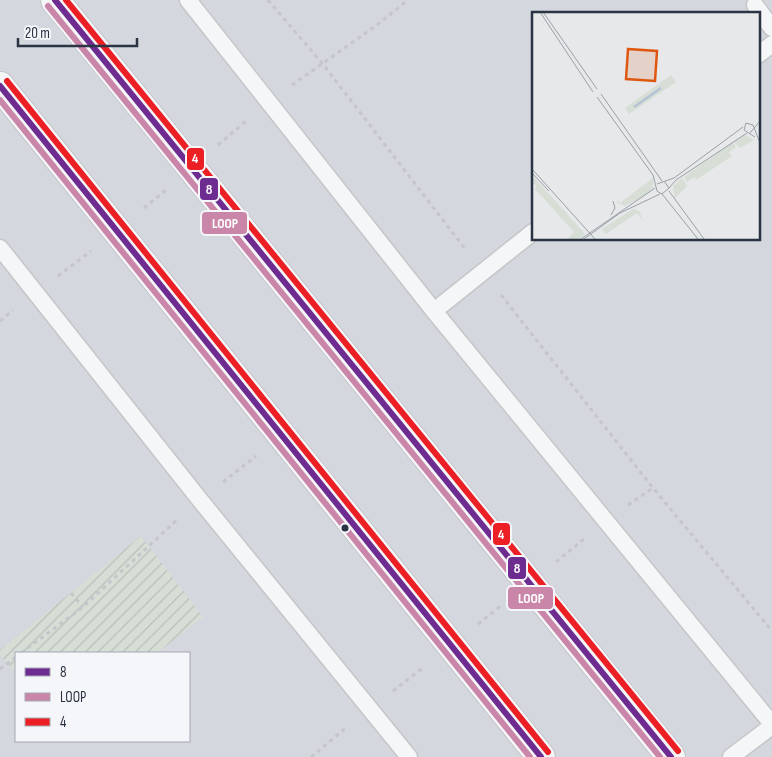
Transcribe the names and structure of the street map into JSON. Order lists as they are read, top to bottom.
{
  "lines": ["transit line 8", "transit line 4", "transit line LOOP"],
  "legend": ["8", "LOOP", "4"],
  "scale_bar": "20 m"
}
